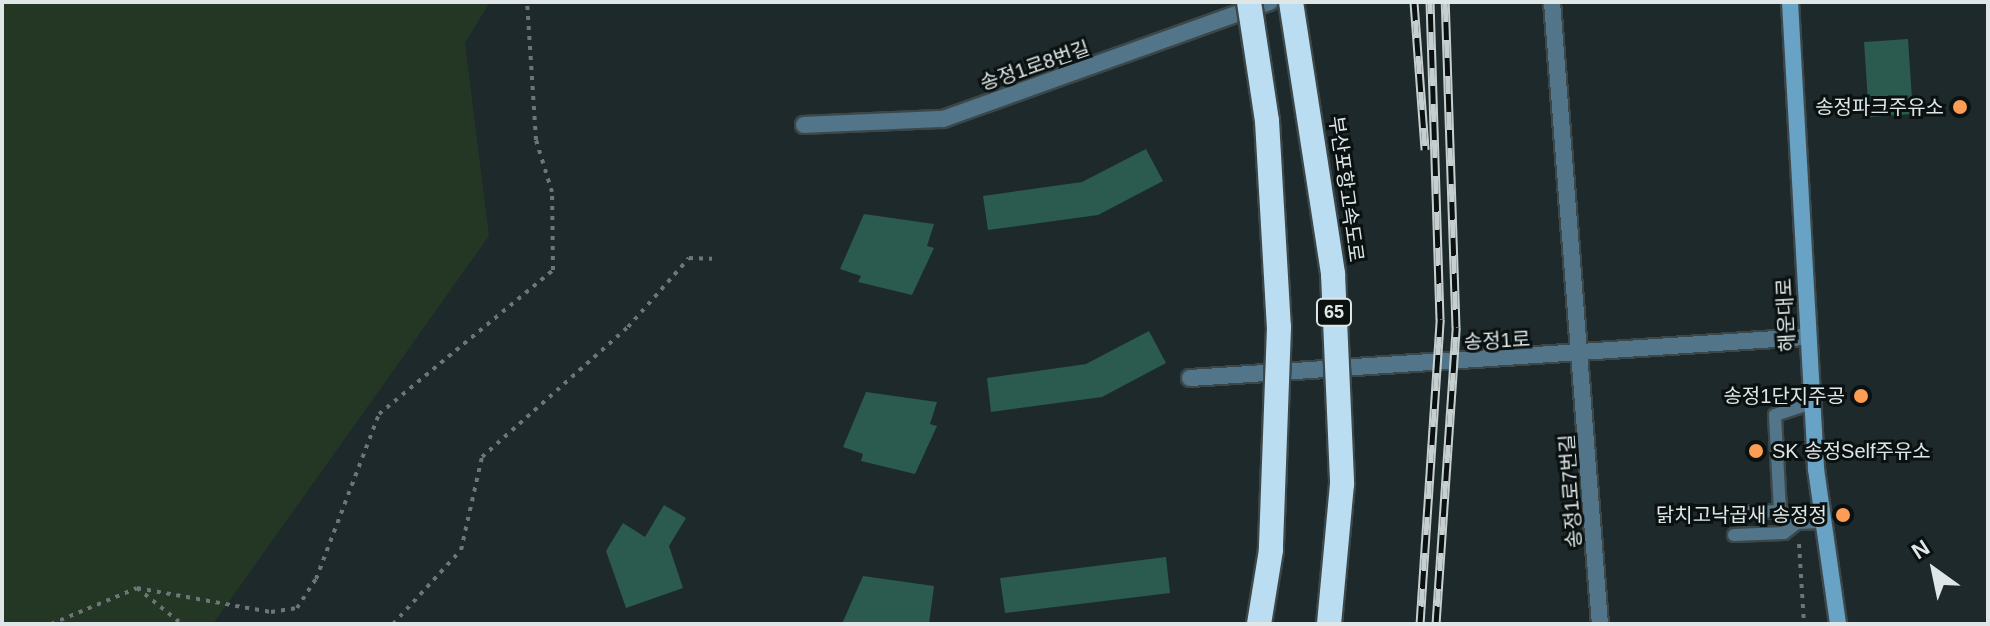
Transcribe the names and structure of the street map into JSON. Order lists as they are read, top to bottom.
{
  "streets": {
    "highway": ["부산포항고속도로", "65"],
    "main road": ["해운대로"],
    "street": ["송정1로8번길", "송정1로", "송정1로7번길"]
  },
  "crossings": [
    ["해운대로", "송정1로"],
    ["송정1로", "송정1로7번길"]
  ],
  "places": [
    "송정파크주유소",
    "송정1단지주공",
    "SK 송정Self주유소",
    "닭치고낙곱새 송정정"
  ],
  "north": "top left"
}
